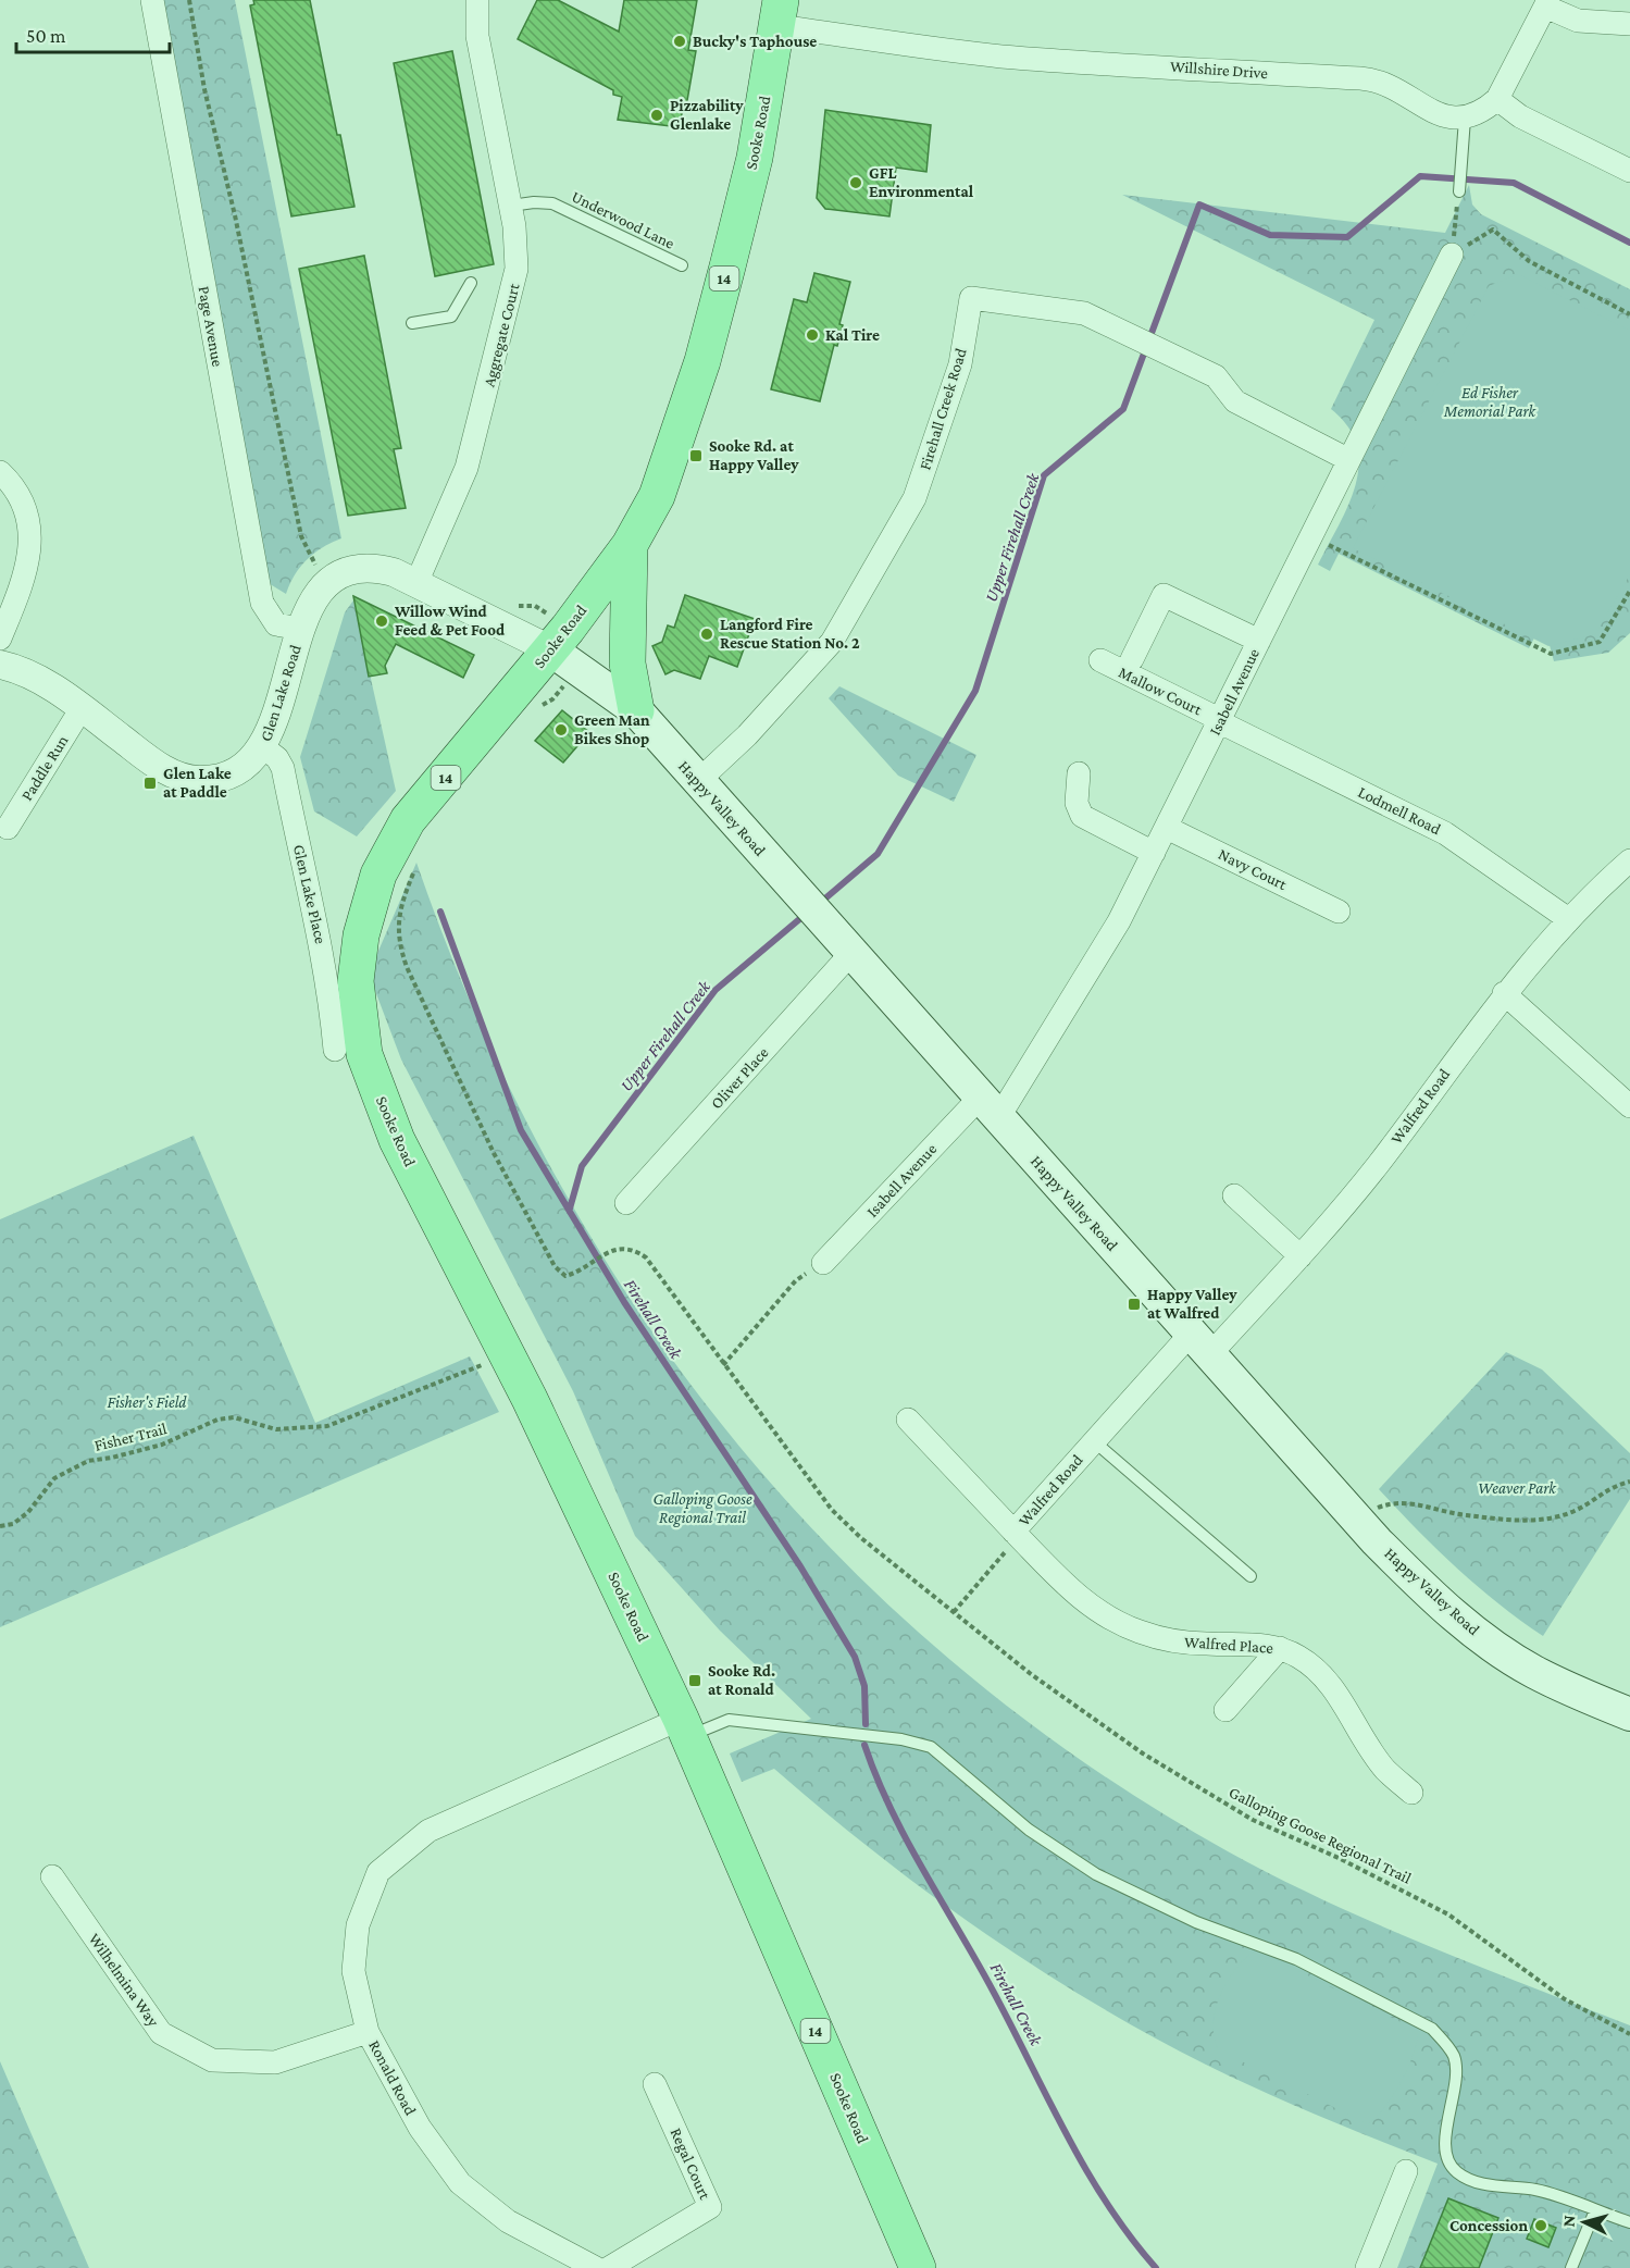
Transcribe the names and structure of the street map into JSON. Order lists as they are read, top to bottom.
{
  "streets": {
    "main road": ["Sooke Road", "14", "Happy Valley Road"],
    "street": [
      "Willshire Drive",
      "Page Avenue",
      "Aggregate Court",
      "Firehall Creek Road",
      "Mallow Court",
      "Isabell Avenue",
      "Glen Lake Road",
      "Paddle Run",
      "Lodmell Road",
      "Navy Court",
      "Glen Lake Place",
      "Oliver Place",
      "Walfred Road",
      "Walfred Place",
      "Wilhelmina Way",
      "Ronald Road",
      "Regal Court"
    ],
    "lane": ["Underwood Lane"],
    "path": ["Fisher Trail", "Galloping Goose Regional Trail"]
  },
  "crossings": [
    ["Willshire Drive", "Sooke Road"],
    ["Sooke Road", "Glen Lake Road"],
    ["Sooke Road", "Happy Valley Road"],
    ["Sooke Road", "Fisher Trail"],
    ["Sooke Road", "Ronald Road"],
    ["Underwood Lane", "Aggregate Court"],
    ["Page Avenue", "Glen Lake Road"],
    ["Aggregate Court", "Glen Lake Road"],
    ["Firehall Creek Road", "Isabell Avenue"],
    ["Firehall Creek Road", "Happy Valley Road"],
    ["Mallow Court", "Isabell Avenue"],
    ["Mallow Court", "Lodmell Road"],
    ["Isabell Avenue", "Happy Valley Road"],
    ["Isabell Avenue", "Lodmell Road"],
    ["Isabell Avenue", "Navy Court"],
    ["Glen Lake Road", "Paddle Run"],
    ["Glen Lake Road", "Happy Valley Road"],
    ["Glen Lake Road", "Glen Lake Place"],
    ["Happy Valley Road", "Oliver Place"],
    ["Happy Valley Road", "Walfred Road"],
    ["Lodmell Road", "Walfred Road"],
    ["Walfred Road", "Walfred Place"],
    ["Wilhelmina Way", "Ronald Road"]
  ],
  "water": ["Upper Firehall Creek", "Firehall Creek"],
  "parks": [
    "Ed Fisher Memorial Park",
    "Fisher's Field",
    "Weaver Park",
    "Galloping Goose Regional Trail"
  ],
  "places": {
    "other": [
      "Bucky's Taphouse",
      "Pizzability Glenlake",
      "GFL Environmental",
      "Kal Tire",
      "Willow Wind Feed & Pet Food",
      "Langford Fire Rescue Station No. 2",
      "Green Man Bikes Shop",
      "Concession"
    ],
    "transit": [
      "Sooke Rd. at Happy Valley",
      "Glen Lake at Paddle",
      "Happy Valley at Walfred",
      "Sooke Rd. at Ronald"
    ]
  },
  "scale_bar": "50 m",
  "north": "left"
}
